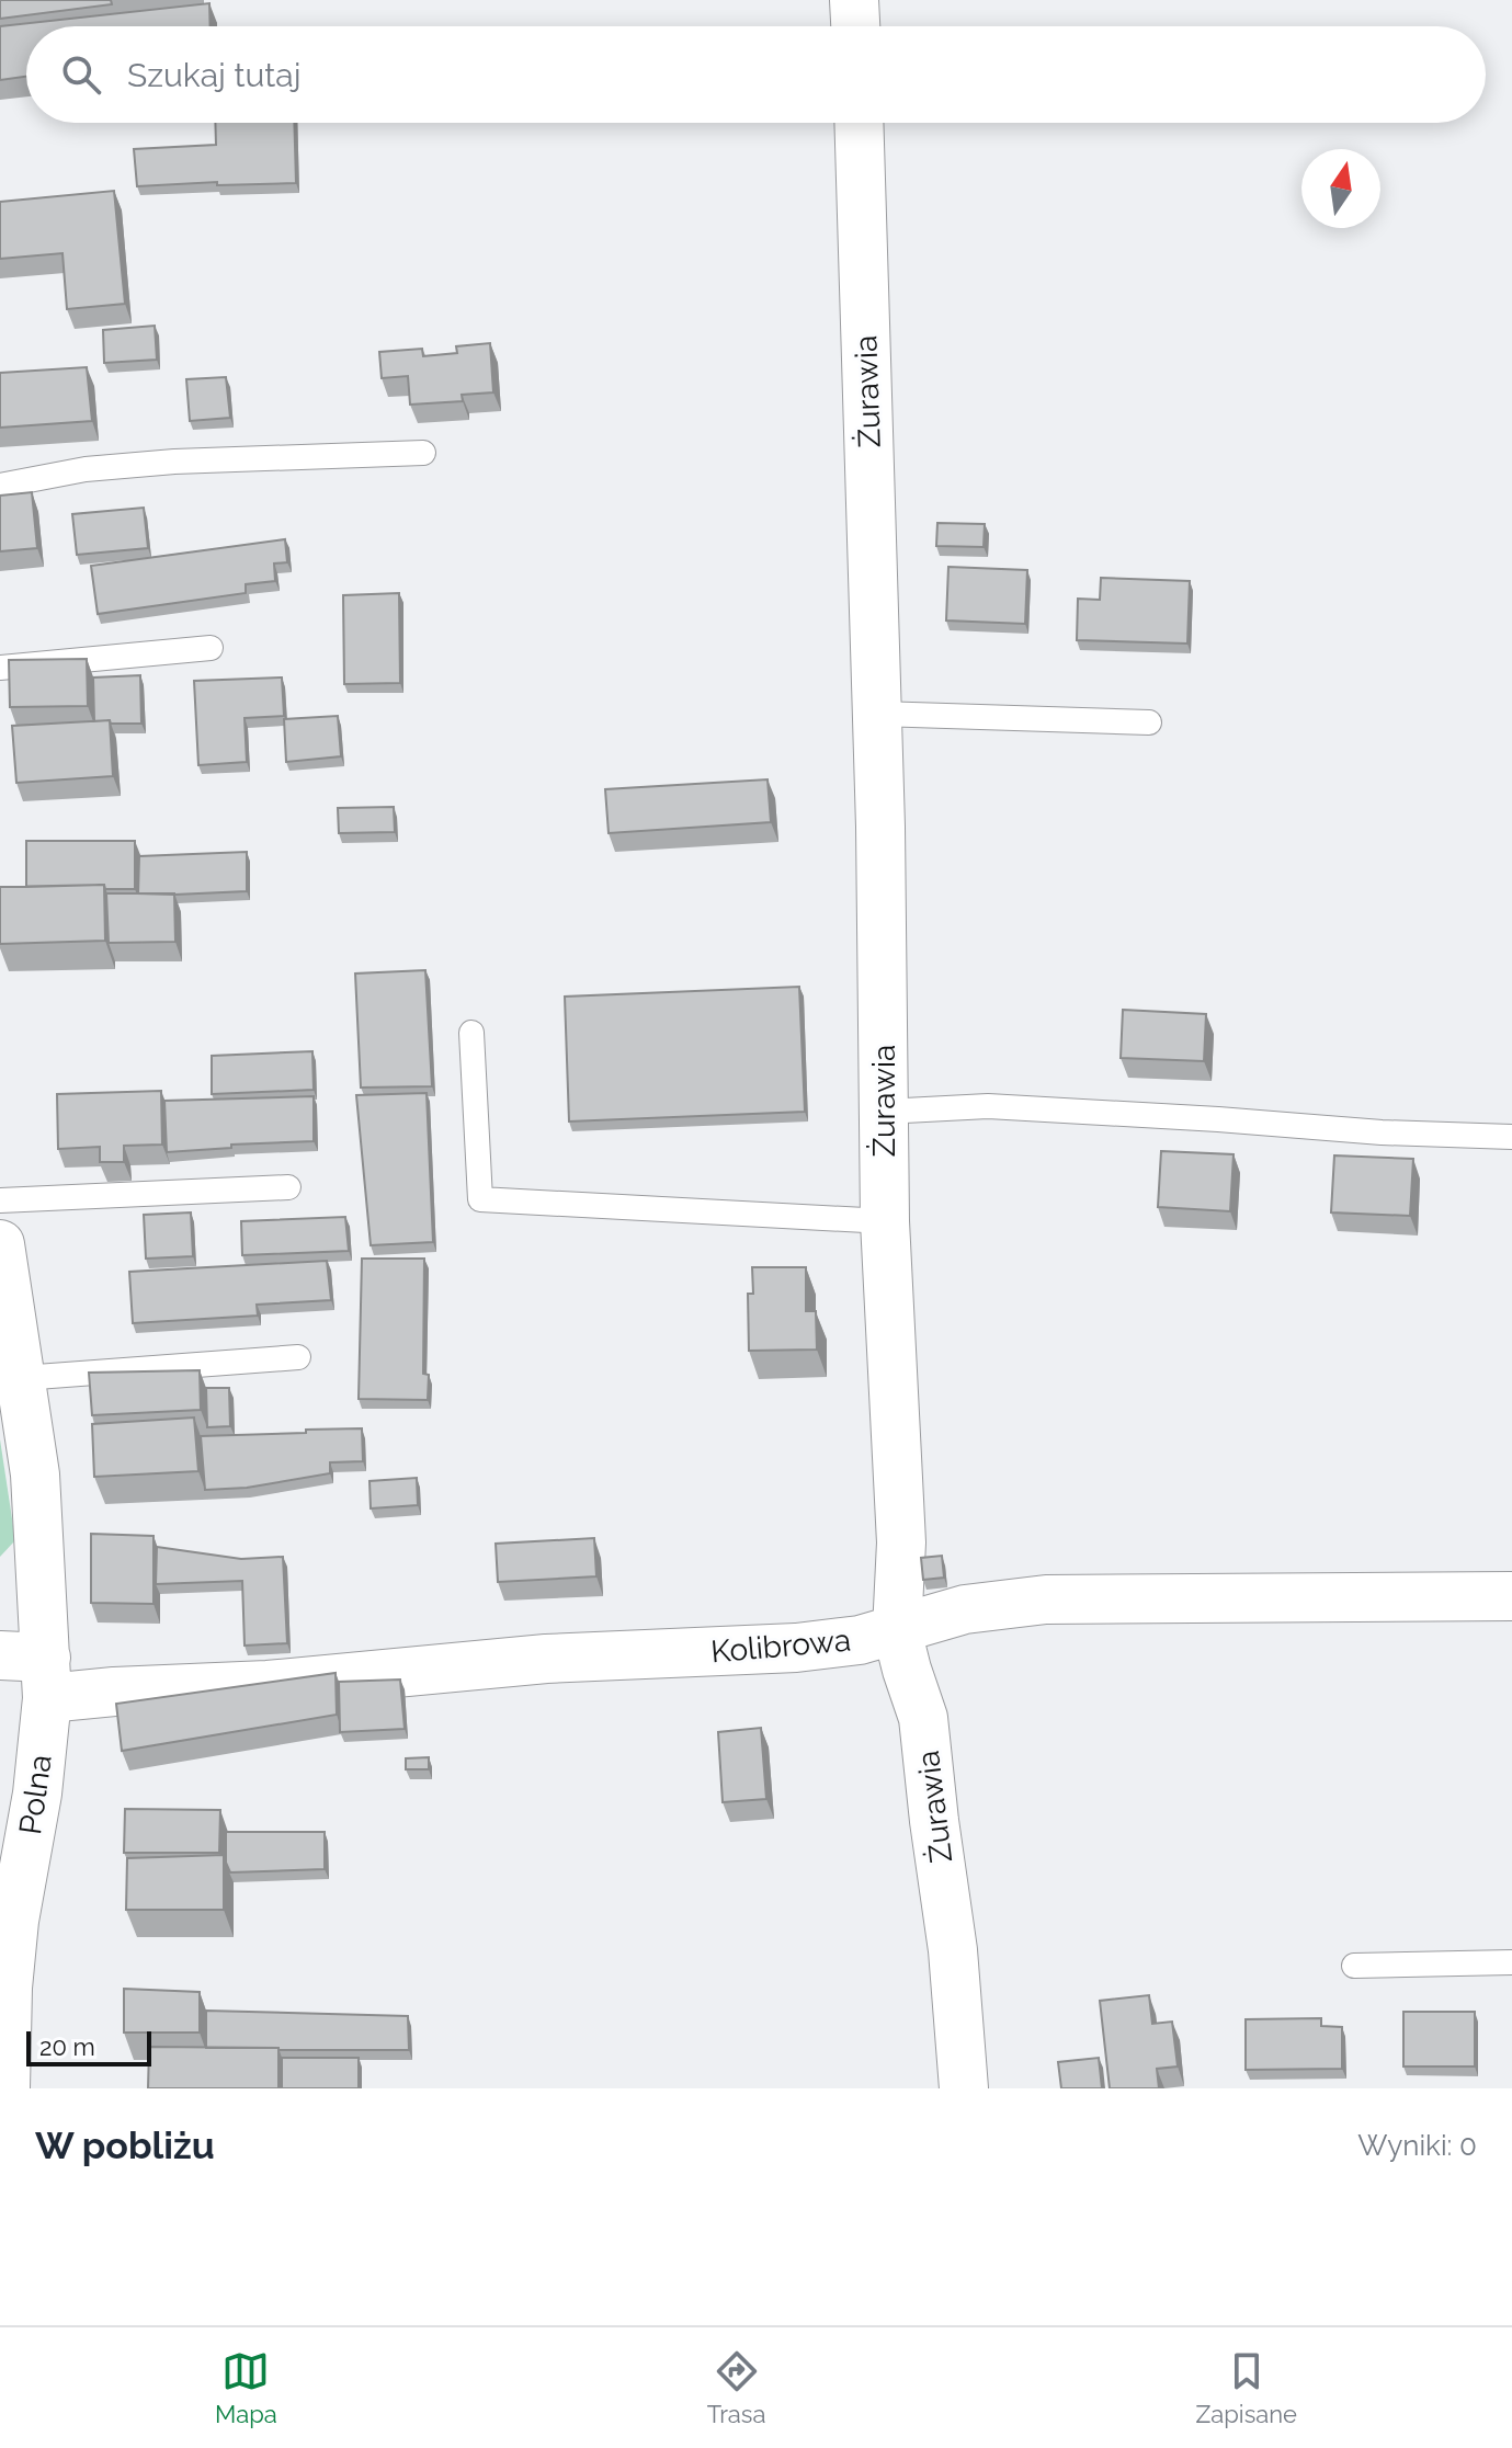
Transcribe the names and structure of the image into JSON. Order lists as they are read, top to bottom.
{
  "streets": {
    "street": ["Żurawia", "Kolibrowa", "Polna"]
  },
  "crossings": [
    ["Żurawia", "Kolibrowa"],
    ["Kolibrowa", "Polna"]
  ],
  "scale_bar": "20 m",
  "north": "top",
  "page": {
    "search": "Szukaj tutaj",
    "scale": "20 m",
    "heading": ["W pobliżu", "Wyniki: 0"],
    "nav": ["Mapa", "Trasa", "Zapisane"]
  }
}
